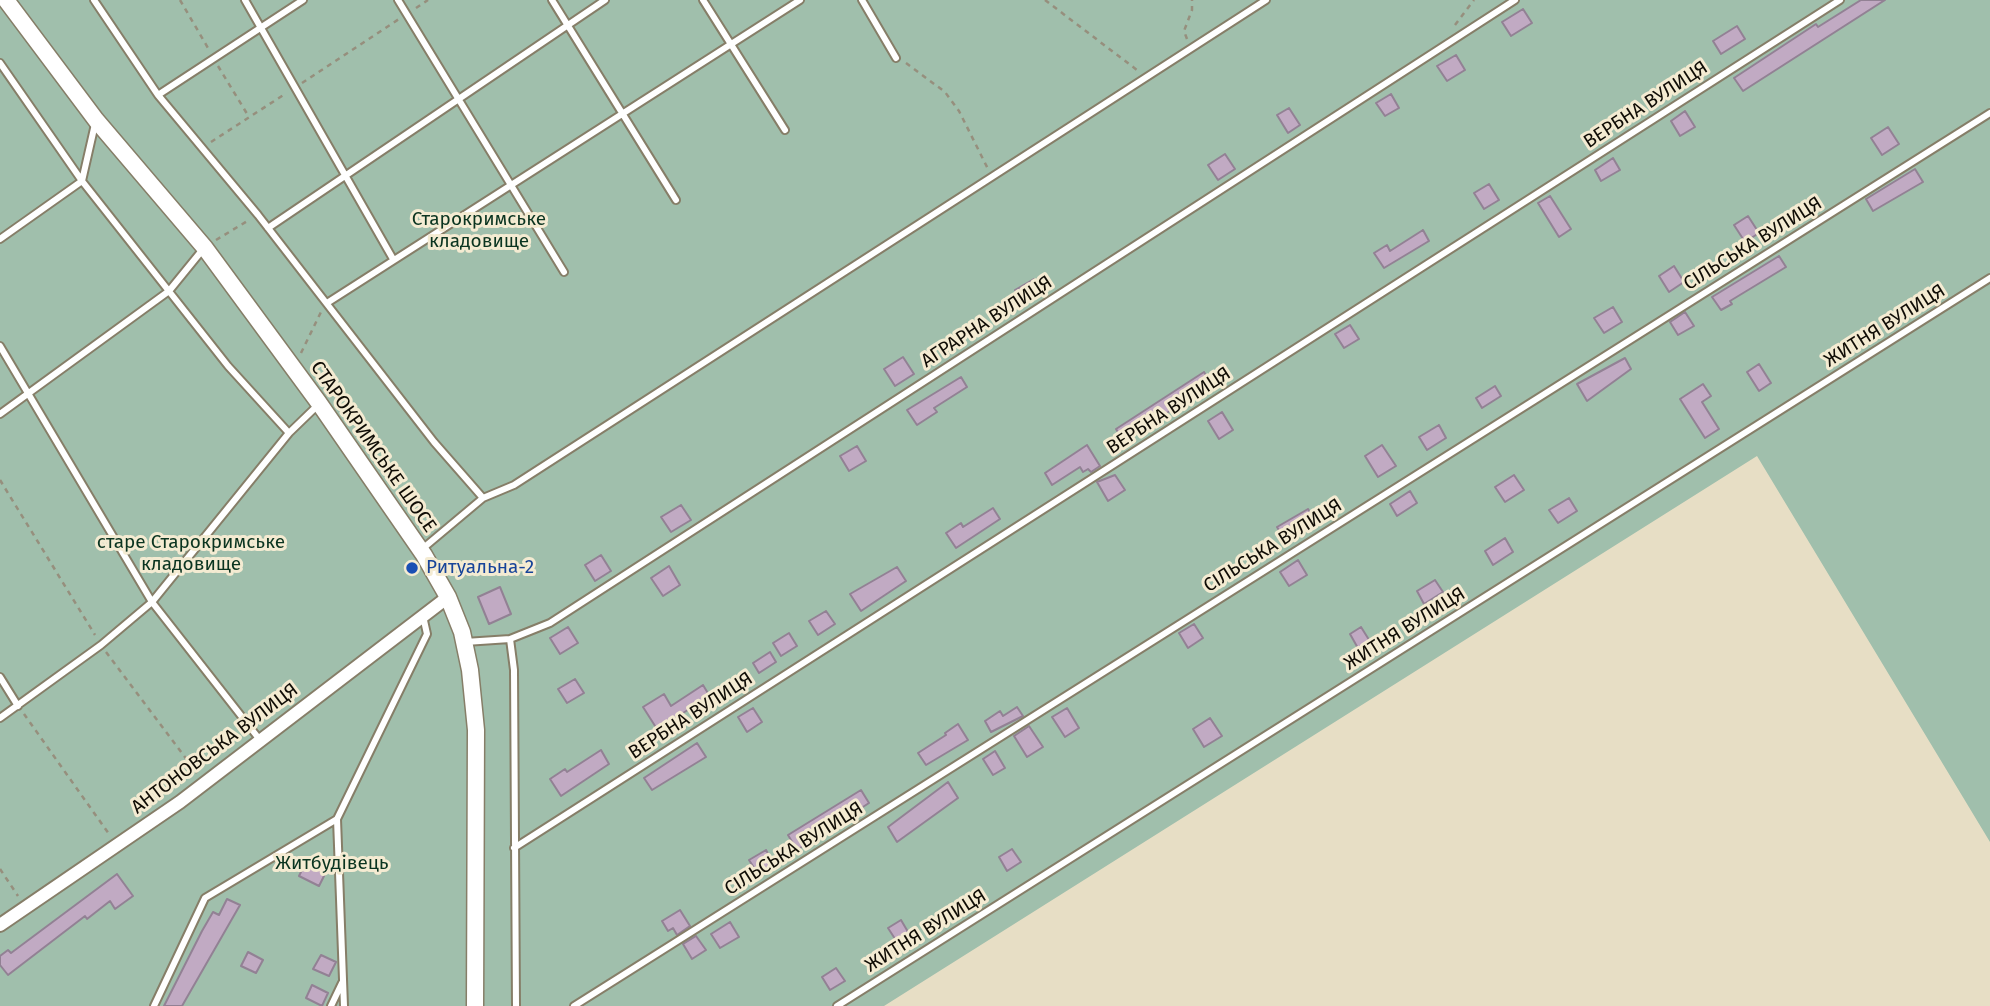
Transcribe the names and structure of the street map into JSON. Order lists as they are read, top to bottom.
{
  "streets": {
    "street": ["СТАРОКРИМСЬКЕ ШОСЕ", "АНТОНОВСЬКА ВУЛИЦЯ"],
    "lane": [
      "ВЕРБНА ВУЛИЦЯ",
      "СІЛЬСЬКА ВУЛИЦЯ",
      "АГРАРНА ВУЛИЦЯ",
      "ЖИТНЯ ВУЛИЦЯ"
    ]
  },
  "crossings": [
    ["АГРАРНА ВУЛИЦЯ", "СТАРОКРИМСЬКЕ ШОСЕ"],
    ["СТАРОКРИМСЬКЕ ШОСЕ", "АНТОНОВСЬКА ВУЛИЦЯ"]
  ],
  "parks": ["Старокримське кладовище", "старе Старокримське кладовище", "Житбудівець"],
  "places": ["Ритуальна-2"]
}
